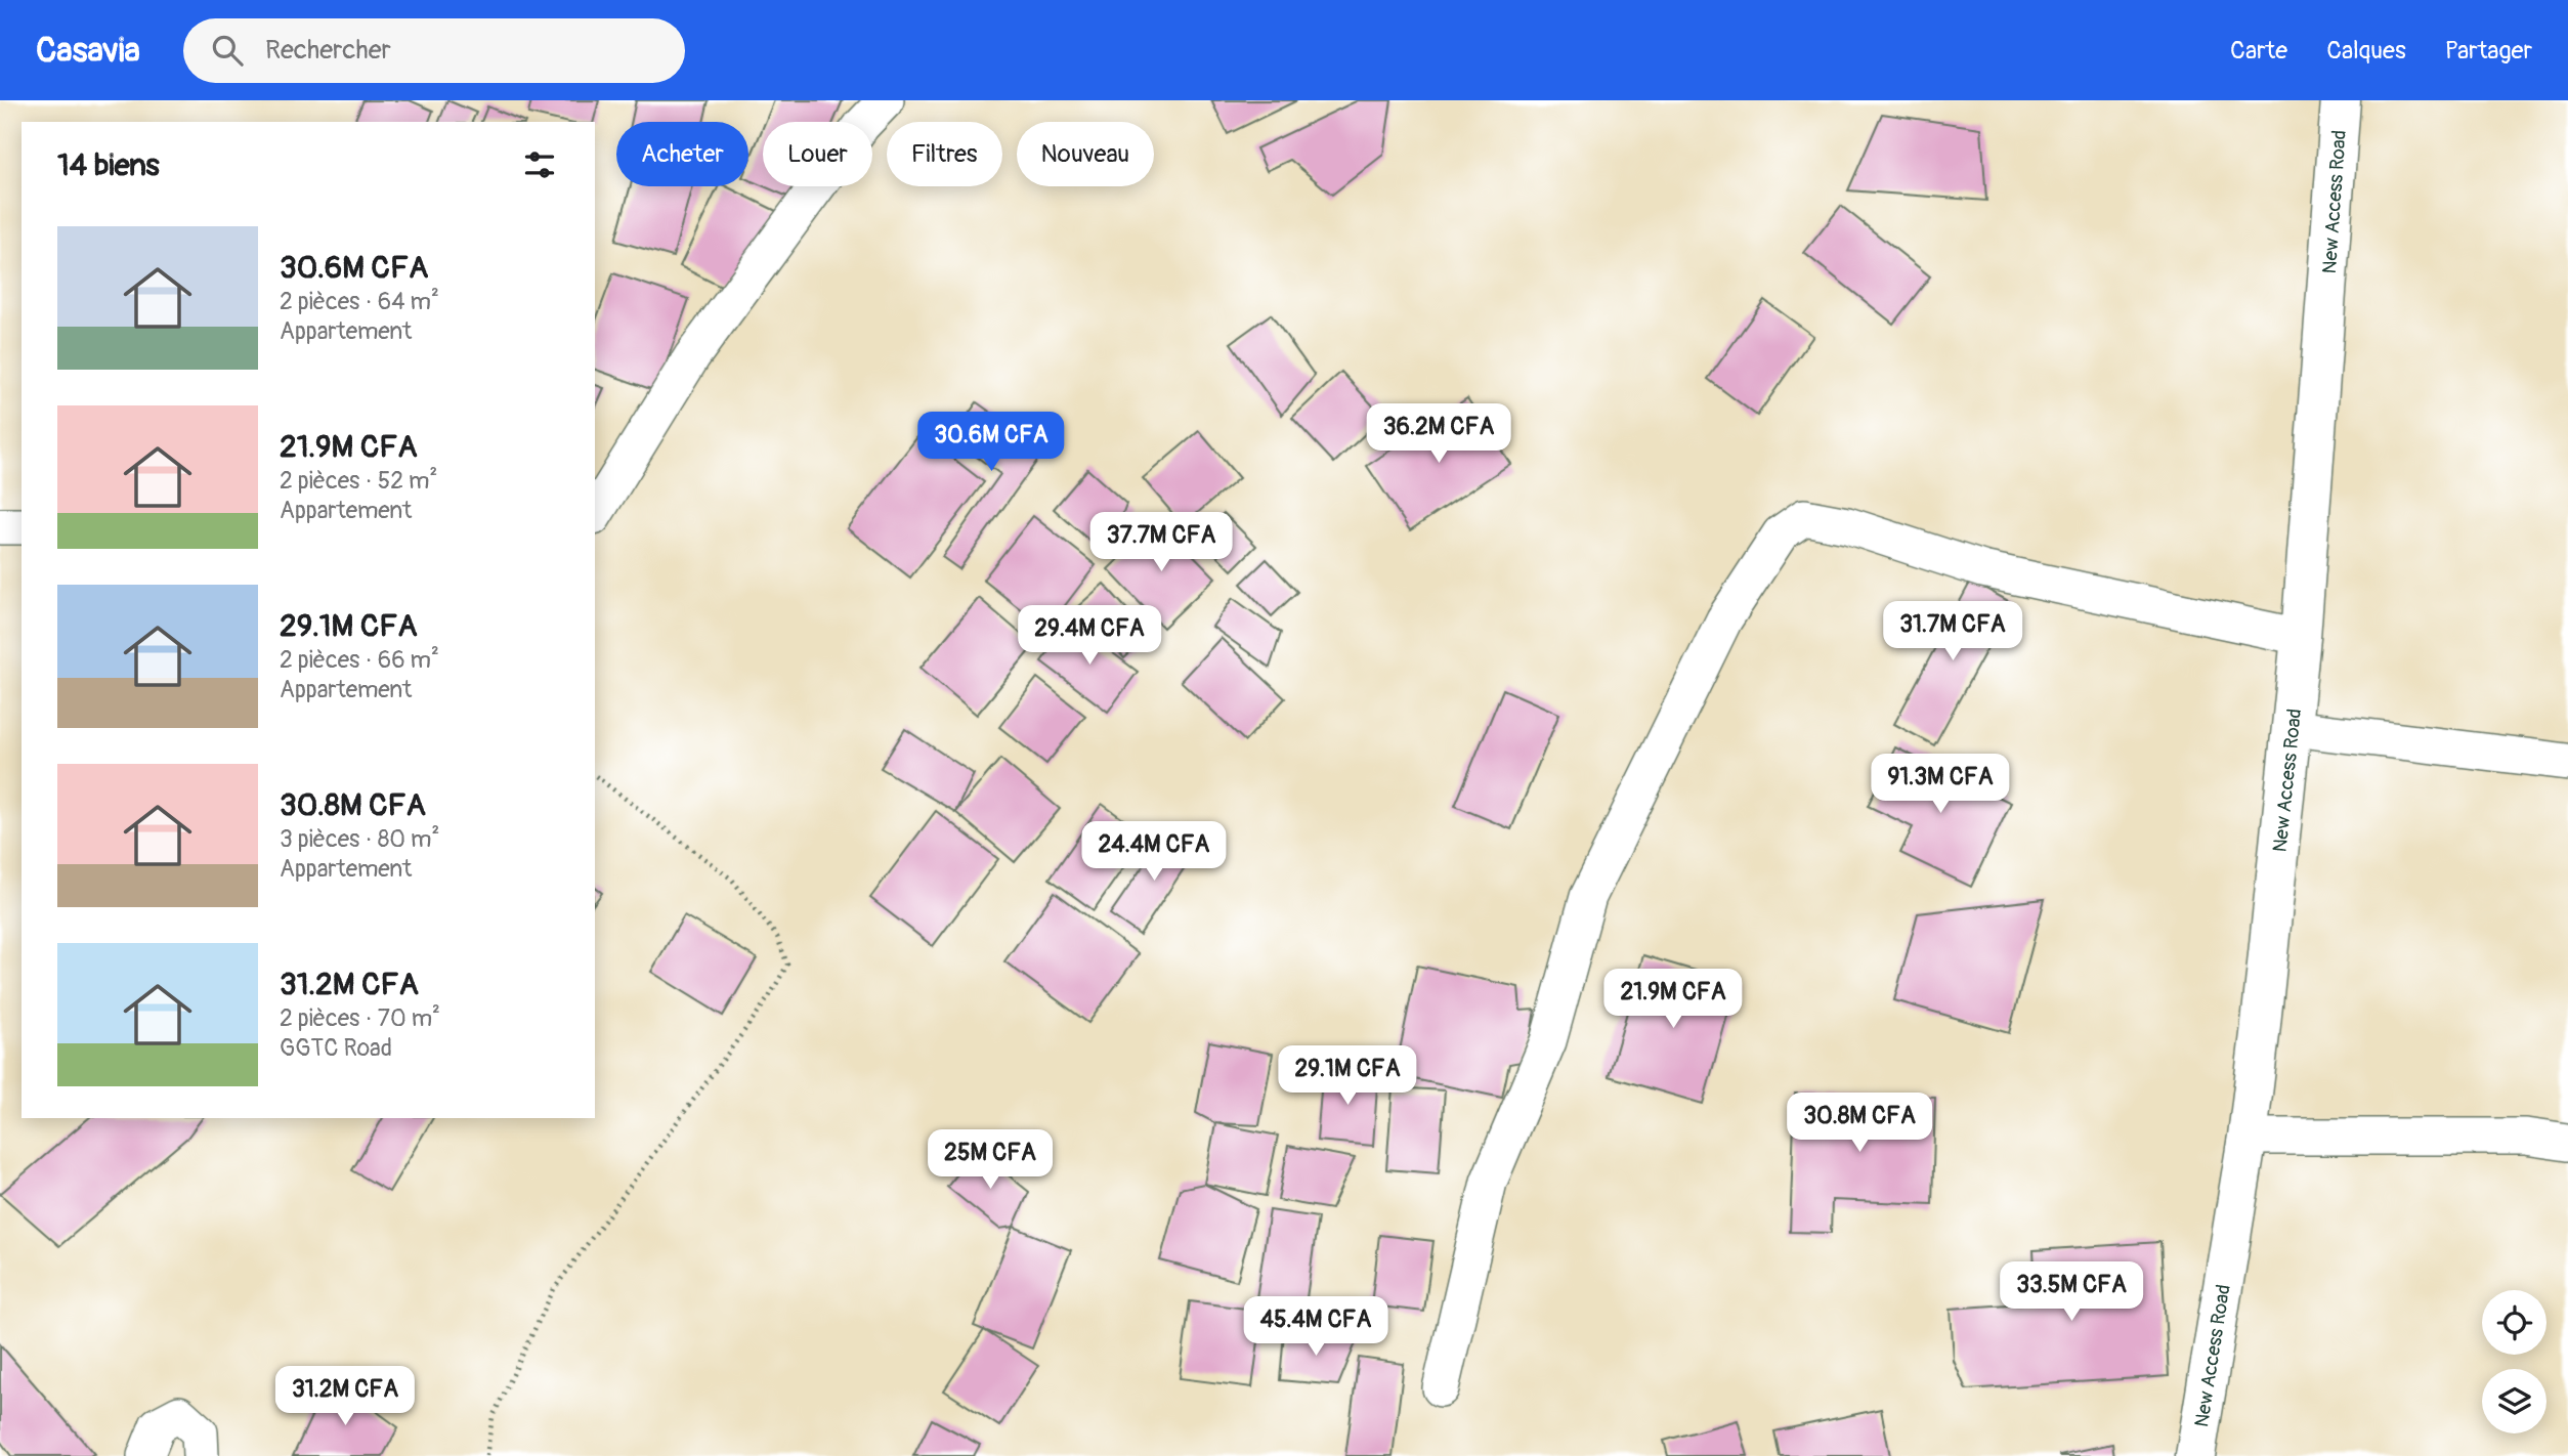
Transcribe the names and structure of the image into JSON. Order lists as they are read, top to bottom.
{
  "streets": {
    "main road": ["New Access Road"]
  },
  "page": {
    "header": "Casavia",
    "search": "Rechercher",
    "nav": ["Carte", "Calques", "Partager"],
    "chip": [
      "Acheter",
      "Louer",
      "Filtres",
      "Nouveau"
    ],
    "heading": "14 biens",
    "list": [
      {
        "name": "30.6M CFA",
        "note": "2 pièces · 64 m² · Appartement"
      },
      {
        "name": "21.9M CFA",
        "note": "2 pièces · 52 m² · Appartement"
      },
      {
        "name": "29.1M CFA",
        "note": "2 pièces · 66 m² · Appartement"
      },
      {
        "name": "30.8M CFA",
        "note": "3 pièces · 80 m² · Appartement"
      },
      {
        "name": "31.2M CFA",
        "note": "2 pièces · 70 m² · GGTC Road"
      }
    ],
    "price": [
      "36.2M CFA",
      "30.6M CFA",
      "37.7M CFA",
      "31.7M CFA",
      "29.4M CFA",
      "91.3M CFA",
      "24.4M CFA",
      "21.9M CFA",
      "29.1M CFA",
      "30.8M CFA",
      "25M CFA",
      "33.5M CFA",
      "45.4M CFA",
      "31.2M CFA"
    ]
  }
}
